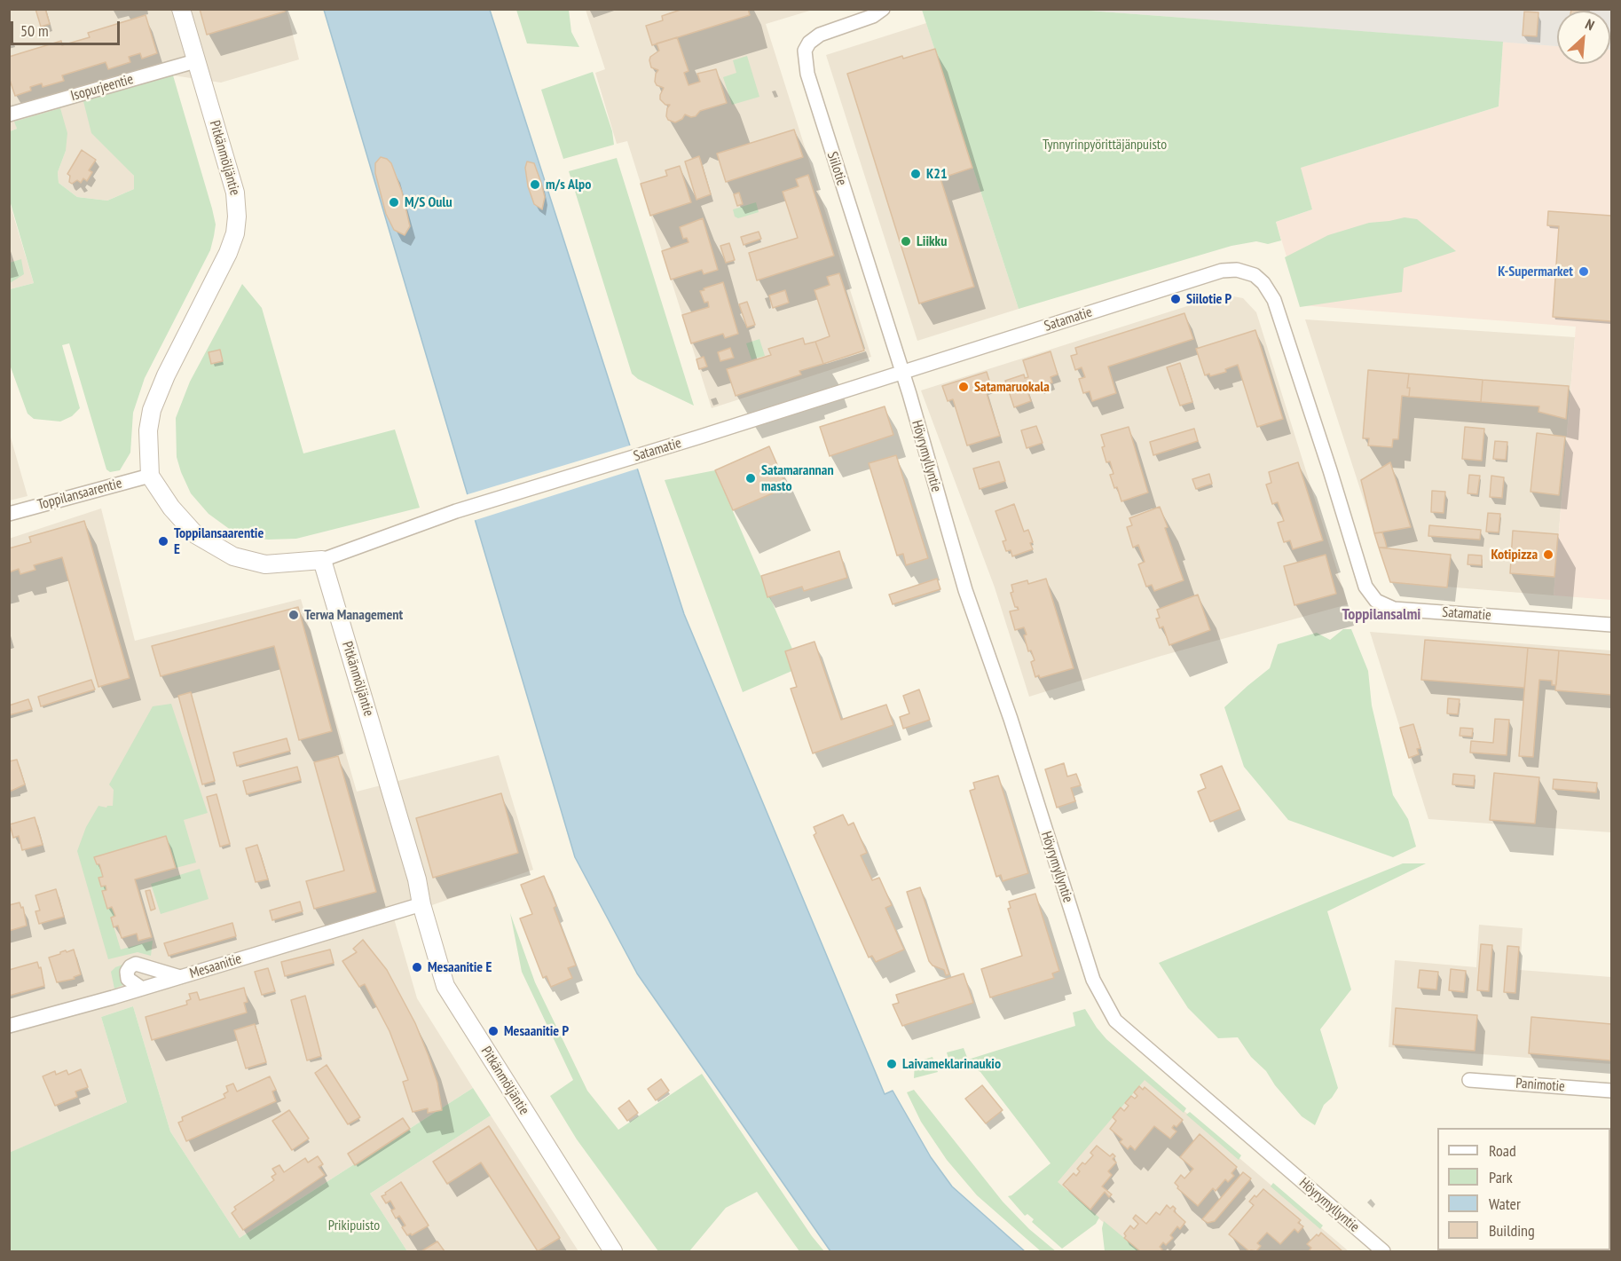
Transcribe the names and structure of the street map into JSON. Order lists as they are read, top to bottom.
{
  "streets": {
    "street": [
      "Isopurjeentie",
      "Pitkänmöljäntie",
      "Siilotie",
      "Satamatie",
      "Höyrymyllyntie",
      "Toppilansaarentie",
      "Mesaanitie",
      "Panimotie"
    ]
  },
  "crossings": [
    ["Isopurjeentie", "Pitkänmöljäntie"],
    ["Pitkänmöljäntie", "Satamatie"],
    ["Pitkänmöljäntie", "Toppilansaarentie"],
    ["Pitkänmöljäntie", "Mesaanitie"],
    ["Siilotie", "Satamatie"],
    ["Siilotie", "Höyrymyllyntie"],
    ["Satamatie", "Höyrymyllyntie"]
  ],
  "districts": ["Toppilansalmi"],
  "parks": ["Tynnyrinpyörittäjänpuisto", "Prikipuisto"],
  "places": [
    "K21",
    "m/s Alpo",
    "M/S Oulu",
    "Liikku",
    "K-Supermarket",
    "Siilotie P",
    "Satamaruokala",
    "Satamarannan masto",
    "Toppilansaarentie E",
    "Kotipizza",
    "Terwa Management",
    "Mesaanitie E",
    "Mesaanitie P",
    "Laivameklarinaukio"
  ],
  "legend": [
    "Road",
    "Park",
    "Water",
    "Building"
  ],
  "scale_bar": "50 m",
  "north": "top right"
}
